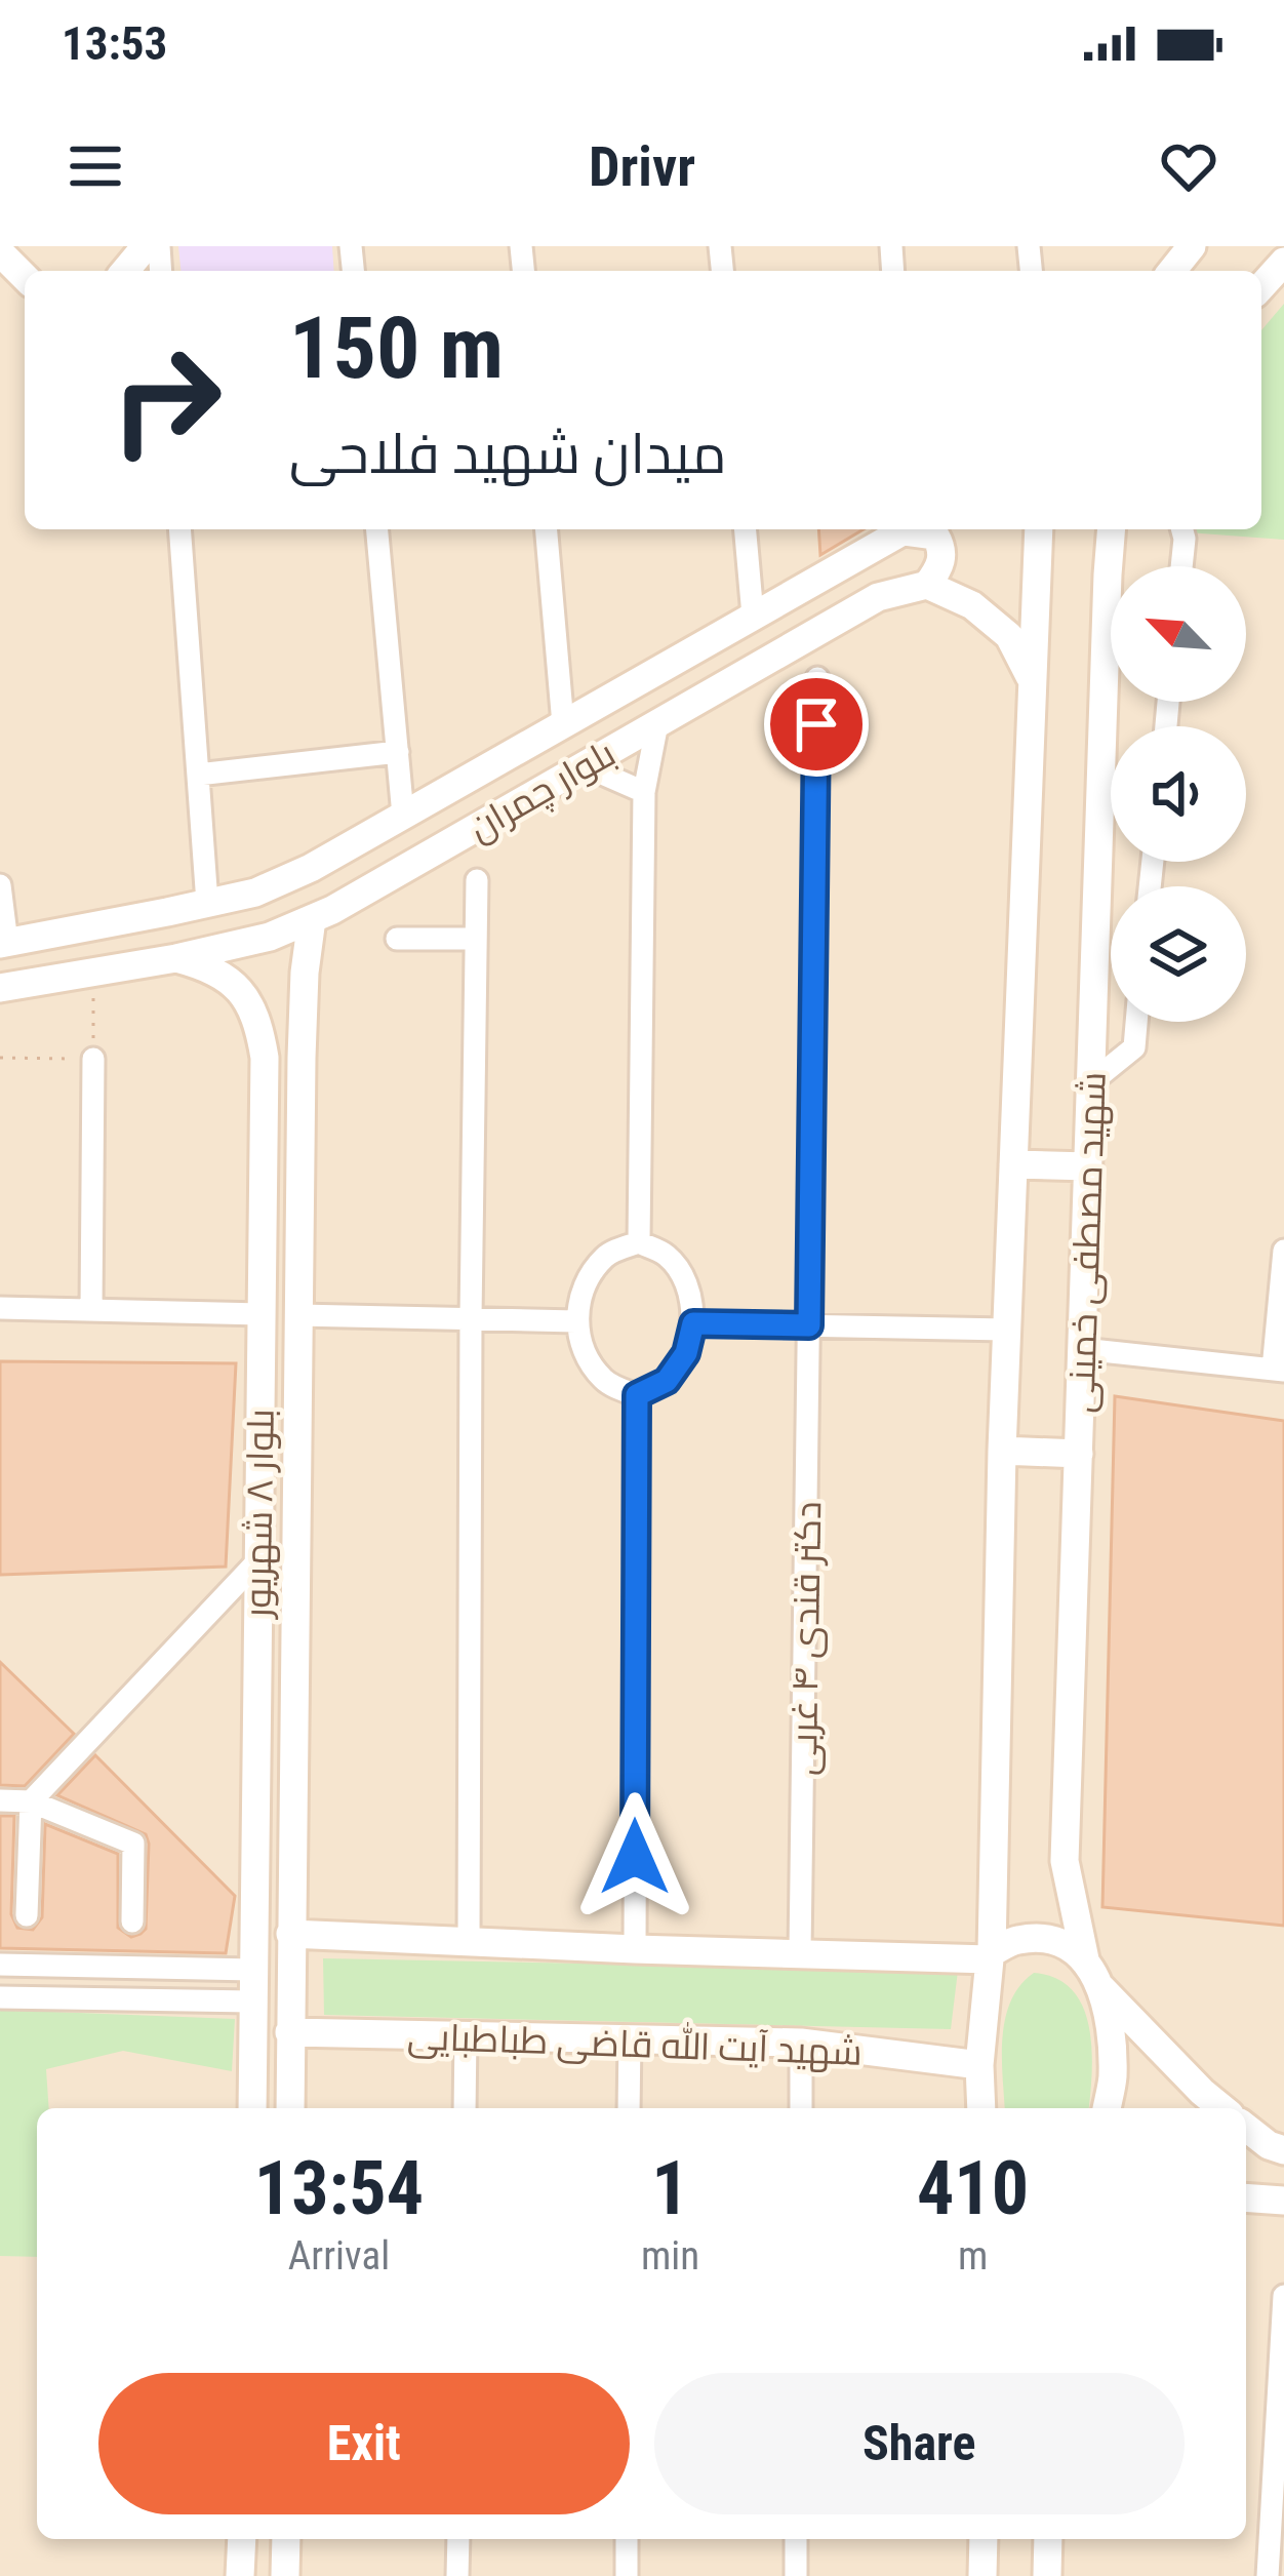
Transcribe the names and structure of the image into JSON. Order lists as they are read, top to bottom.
{
  "streets": {
    "main road": [
      "بلوار چمران",
      "شهید مصطفی خمینی",
      "بلوار ۸ شهریور",
      "شهید آیت الله قاضی طباطبایی"
    ],
    "street": ["دکتر قندی ۴ غربی"]
  },
  "crossings": [
    ["بلوار چمران", "بلوار ۸ شهریور"],
    ["شهید مصطفی خمینی", "شهید آیت الله قاضی طباطبایی"],
    ["بلوار ۸ شهریور", "شهید آیت الله قاضی طباطبایی"]
  ],
  "north": "top left",
  "page": {
    "status": "13:53",
    "header": "Drivr",
    "turn": ["150 m", "میدان شهید فلاحی"],
    "eta": [
      "13:54",
      "Arrival",
      "1",
      "min",
      "410",
      "m"
    ],
    "buttons": ["Exit", "Share"]
  }
}
